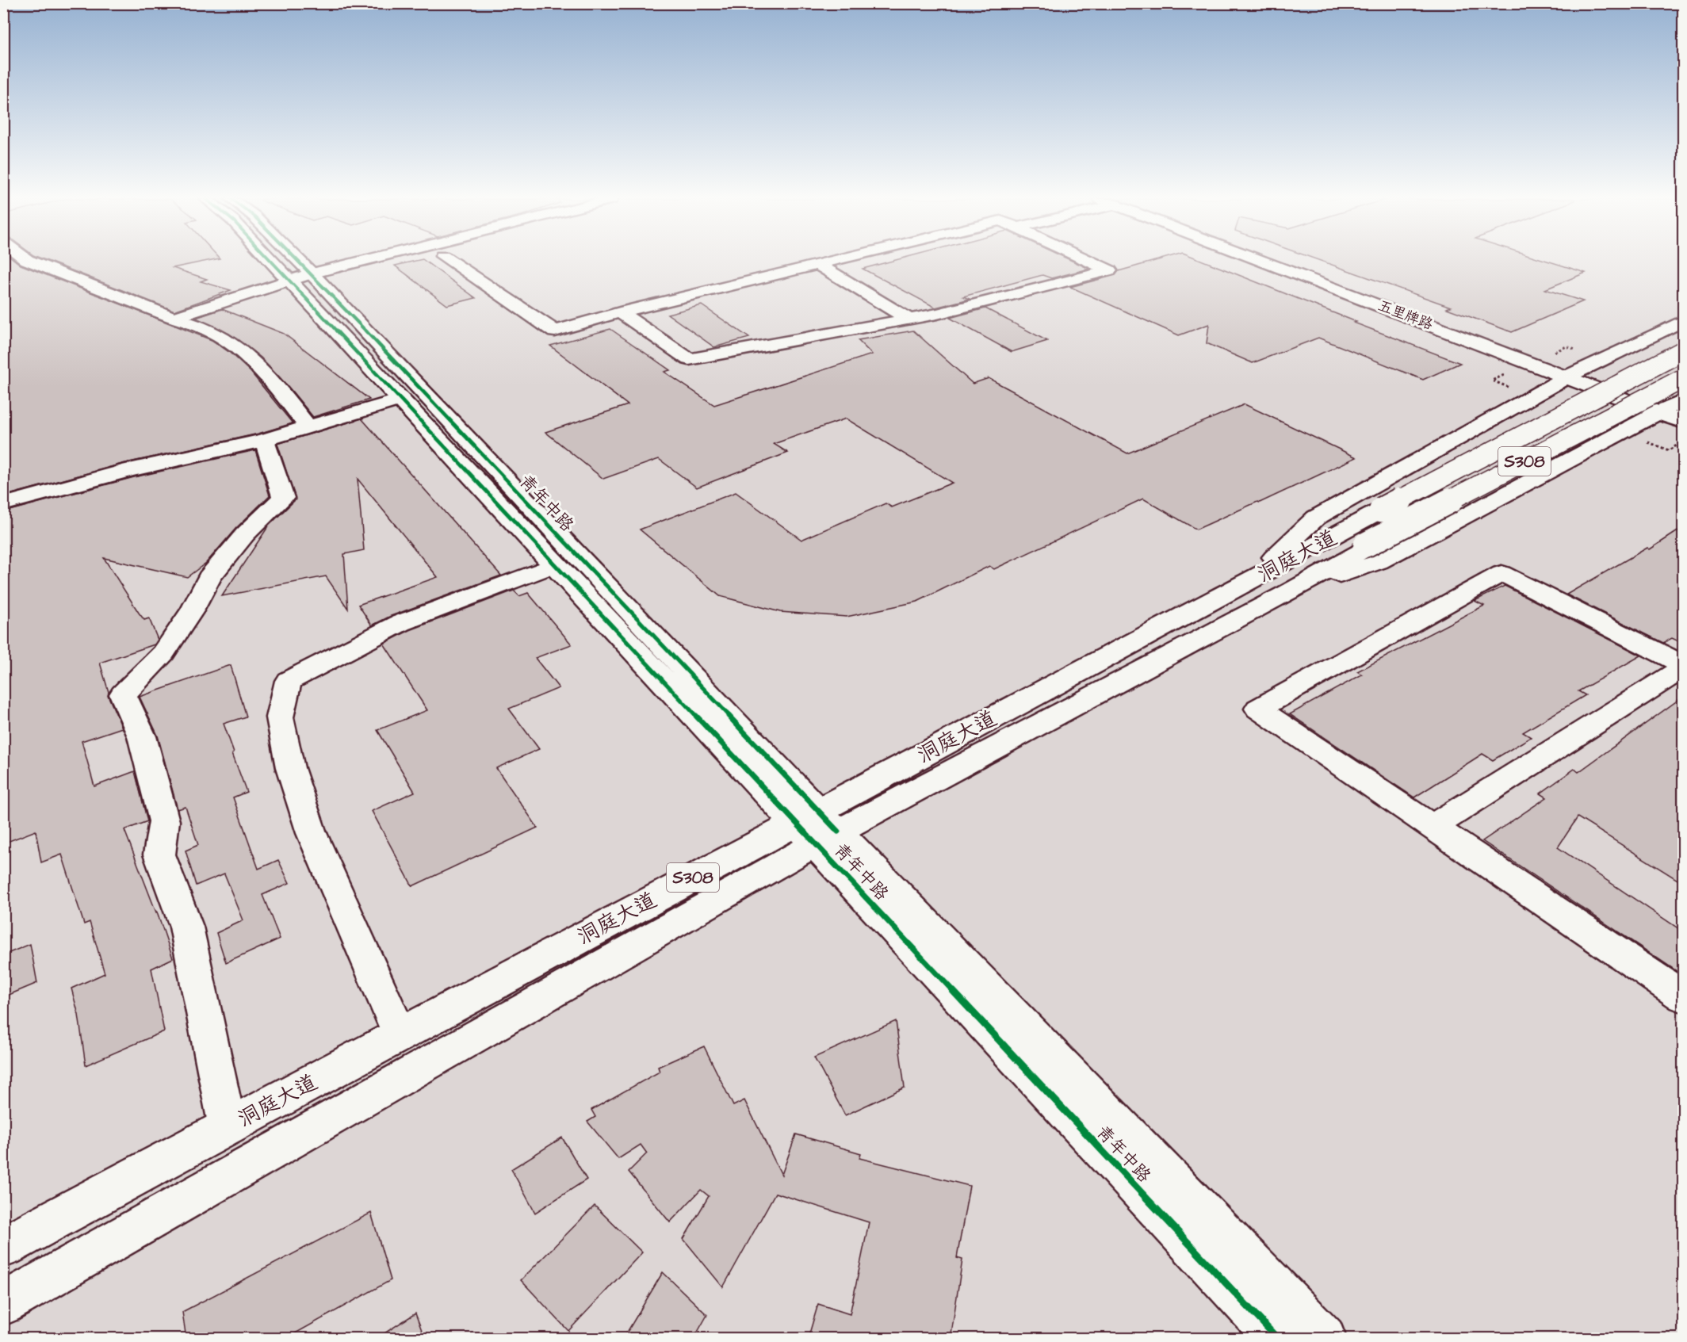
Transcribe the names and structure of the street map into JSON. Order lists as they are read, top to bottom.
{
  "streets": {
    "main road": [
      "五里牌路",
      "S308",
      "青年中路",
      "洞庭大道"
    ]
  },
  "crossings": [
    ["青年中路", "洞庭大道"]
  ]
}
